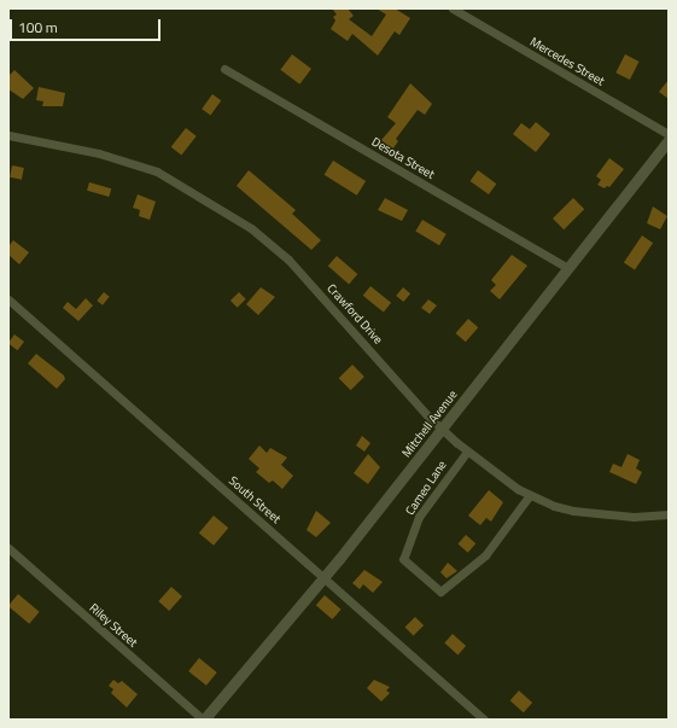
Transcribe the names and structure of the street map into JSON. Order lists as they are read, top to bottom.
{
  "streets": {
    "street": [
      "Mercedes Street",
      "Desota Street",
      "Crawford Drive",
      "Mitchell Avenue",
      "Cameo Lane",
      "South Street",
      "Riley Street"
    ]
  },
  "crossings": [
    ["Desota Street", "Mitchell Avenue"],
    ["Crawford Drive", "Mitchell Avenue"],
    ["Crawford Drive", "Cameo Lane"],
    ["Mitchell Avenue", "South Street"],
    ["Mitchell Avenue", "Riley Street"]
  ],
  "scale_bar": "100 m"
}
